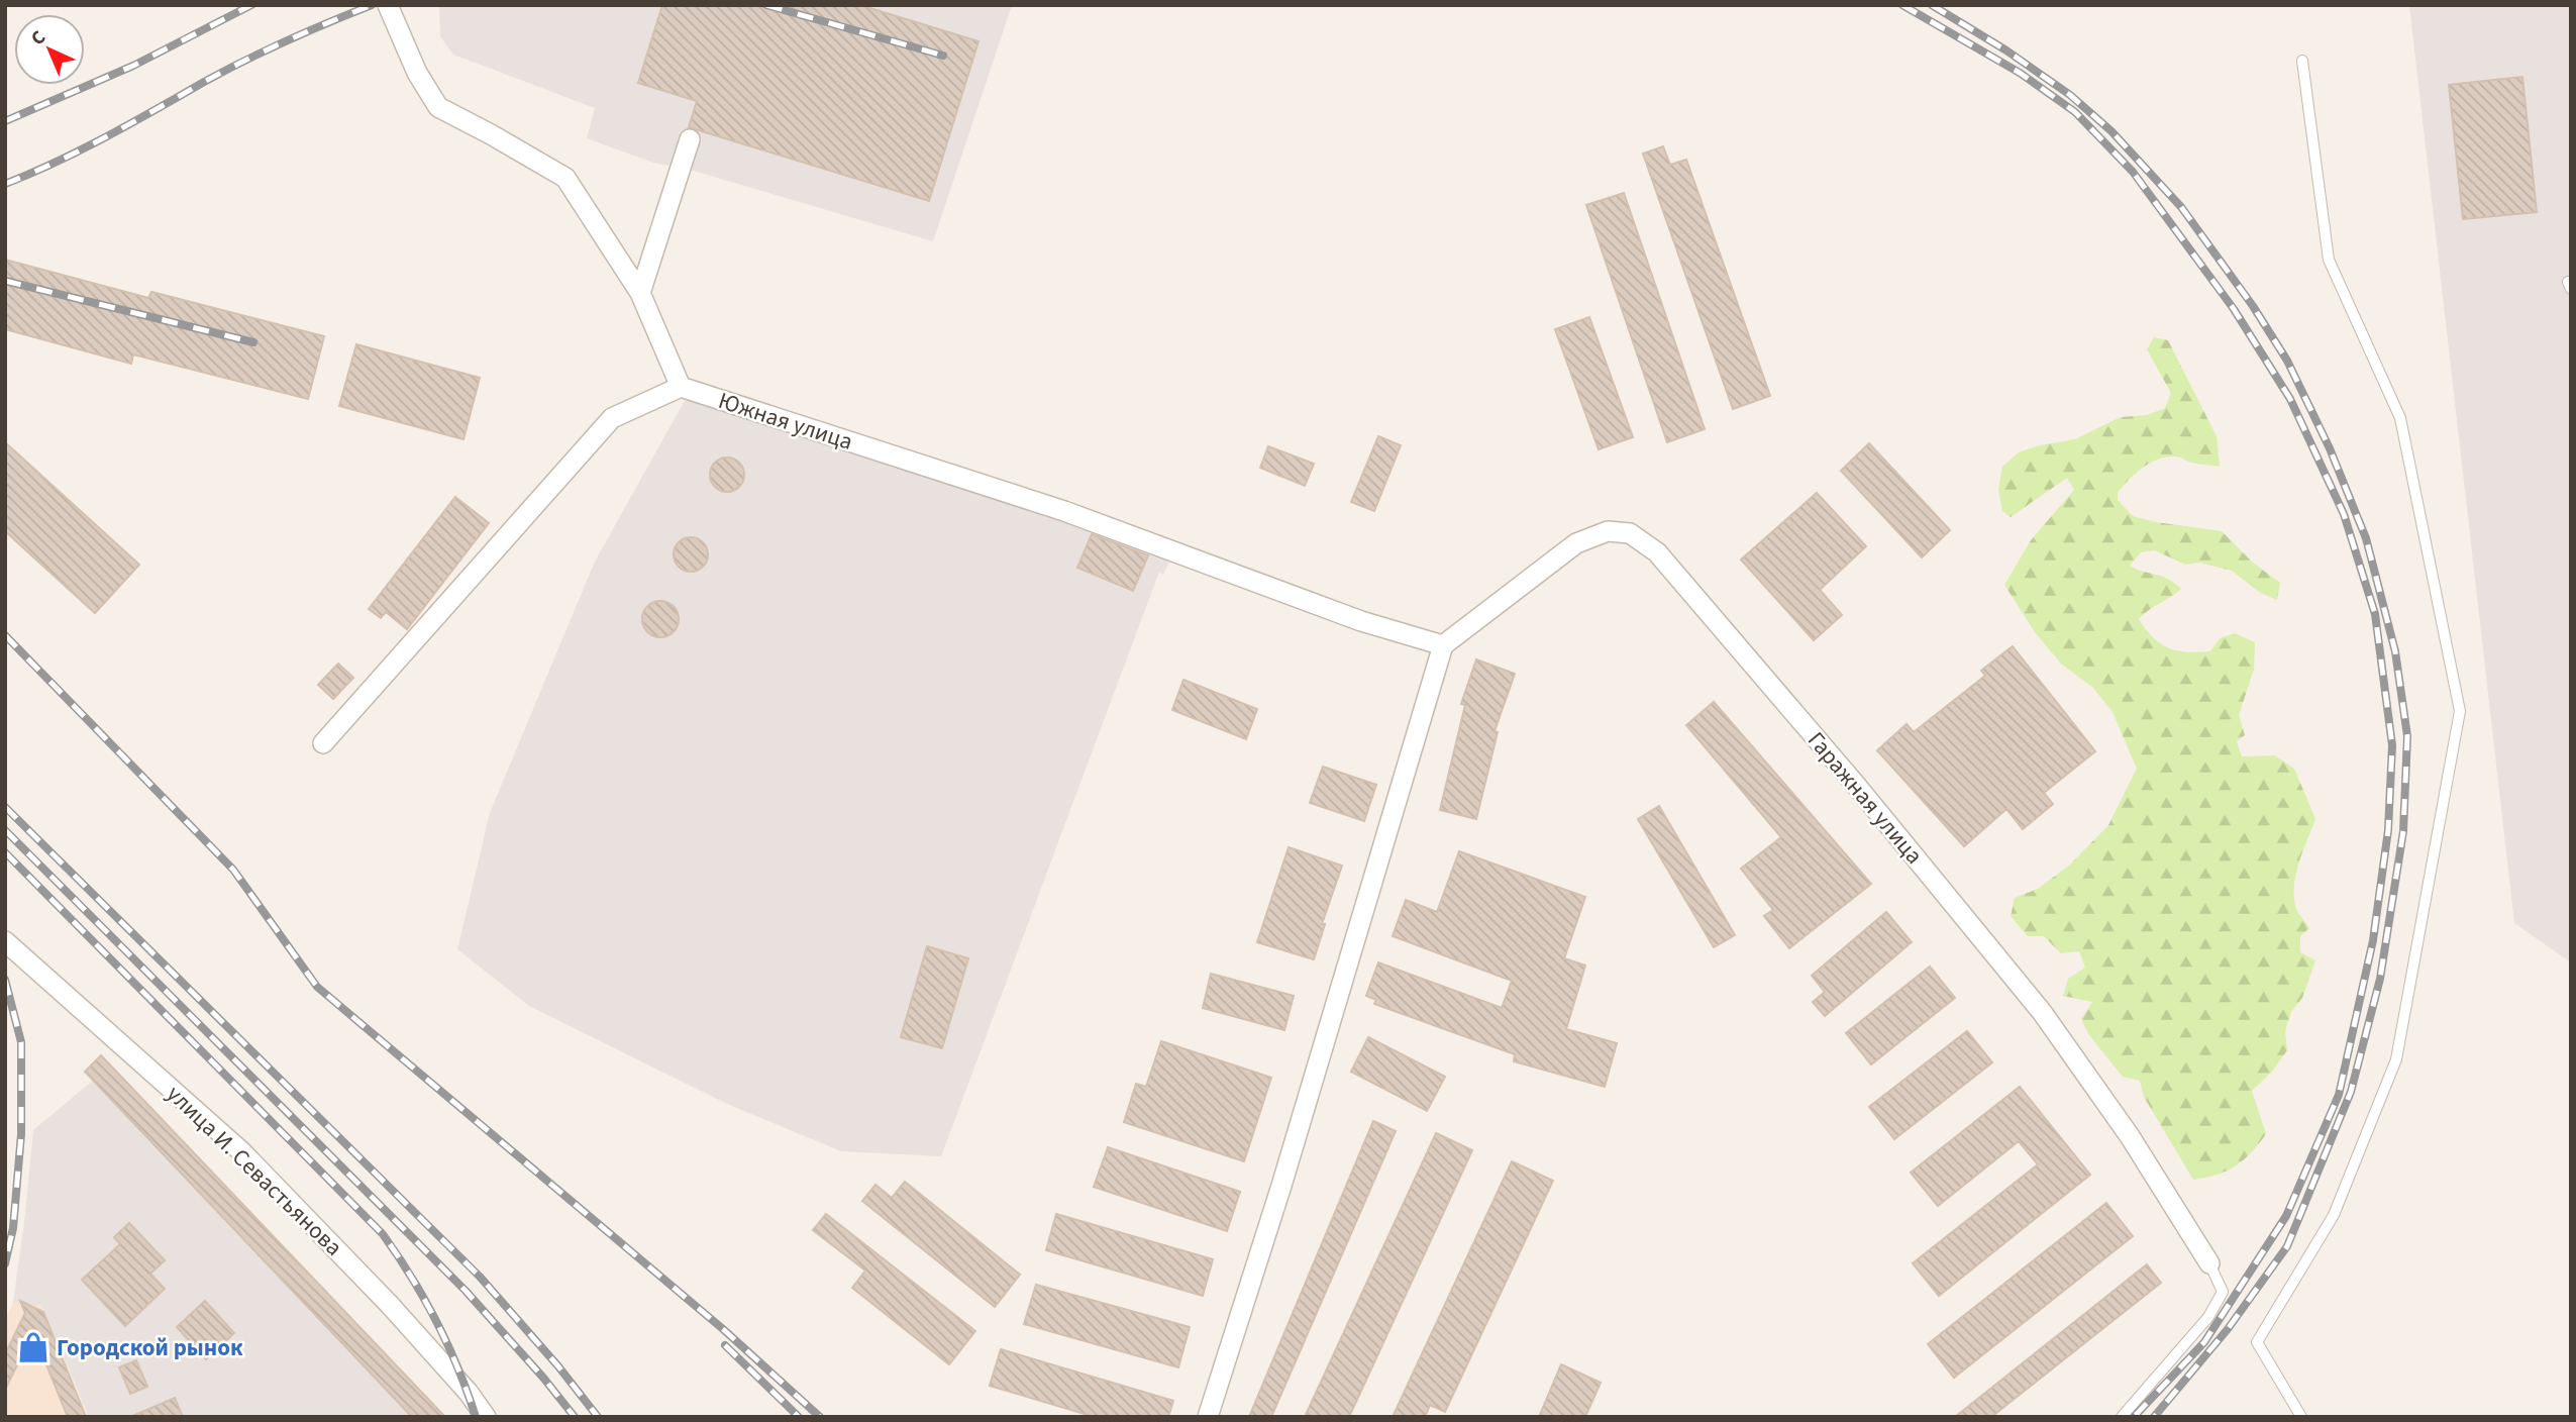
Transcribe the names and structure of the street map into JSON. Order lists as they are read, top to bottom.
{
  "streets": {
    "street": ["Южная улица", "Гаражная улица", "улица И. Севастьянова"]
  },
  "crossings": [
    ["Южная улица", "Гаражная улица"]
  ],
  "places": {
    "shop": ["Городской рынок"]
  },
  "north": "top left"
}
